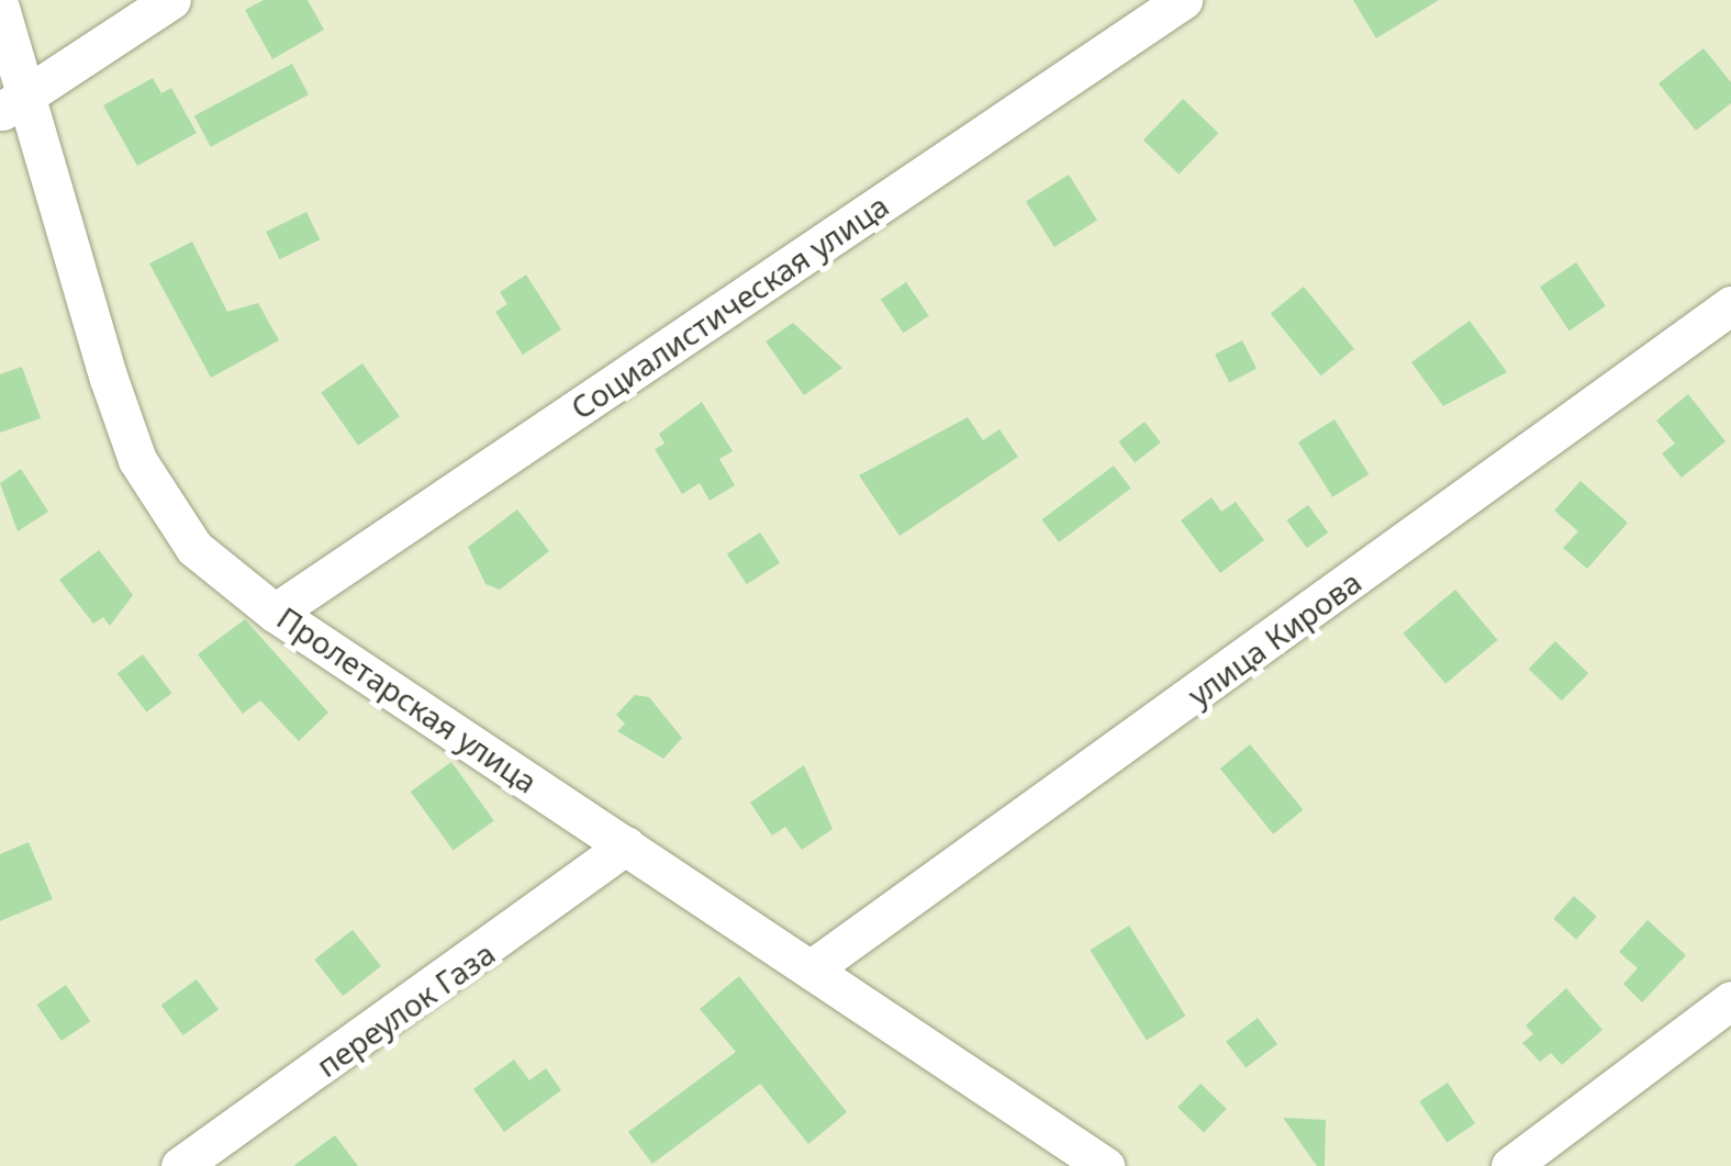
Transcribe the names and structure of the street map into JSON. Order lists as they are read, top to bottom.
{
  "streets": {
    "street": [
      "Социалистическая улица",
      "улица Кирова",
      "Пролетарская улица",
      "переулок Газа"
    ]
  },
  "crossings": [
    ["Социалистическая улица", "Пролетарская улица"],
    ["улица Кирова", "Пролетарская улица"],
    ["Пролетарская улица", "переулок Газа"]
  ]
}
